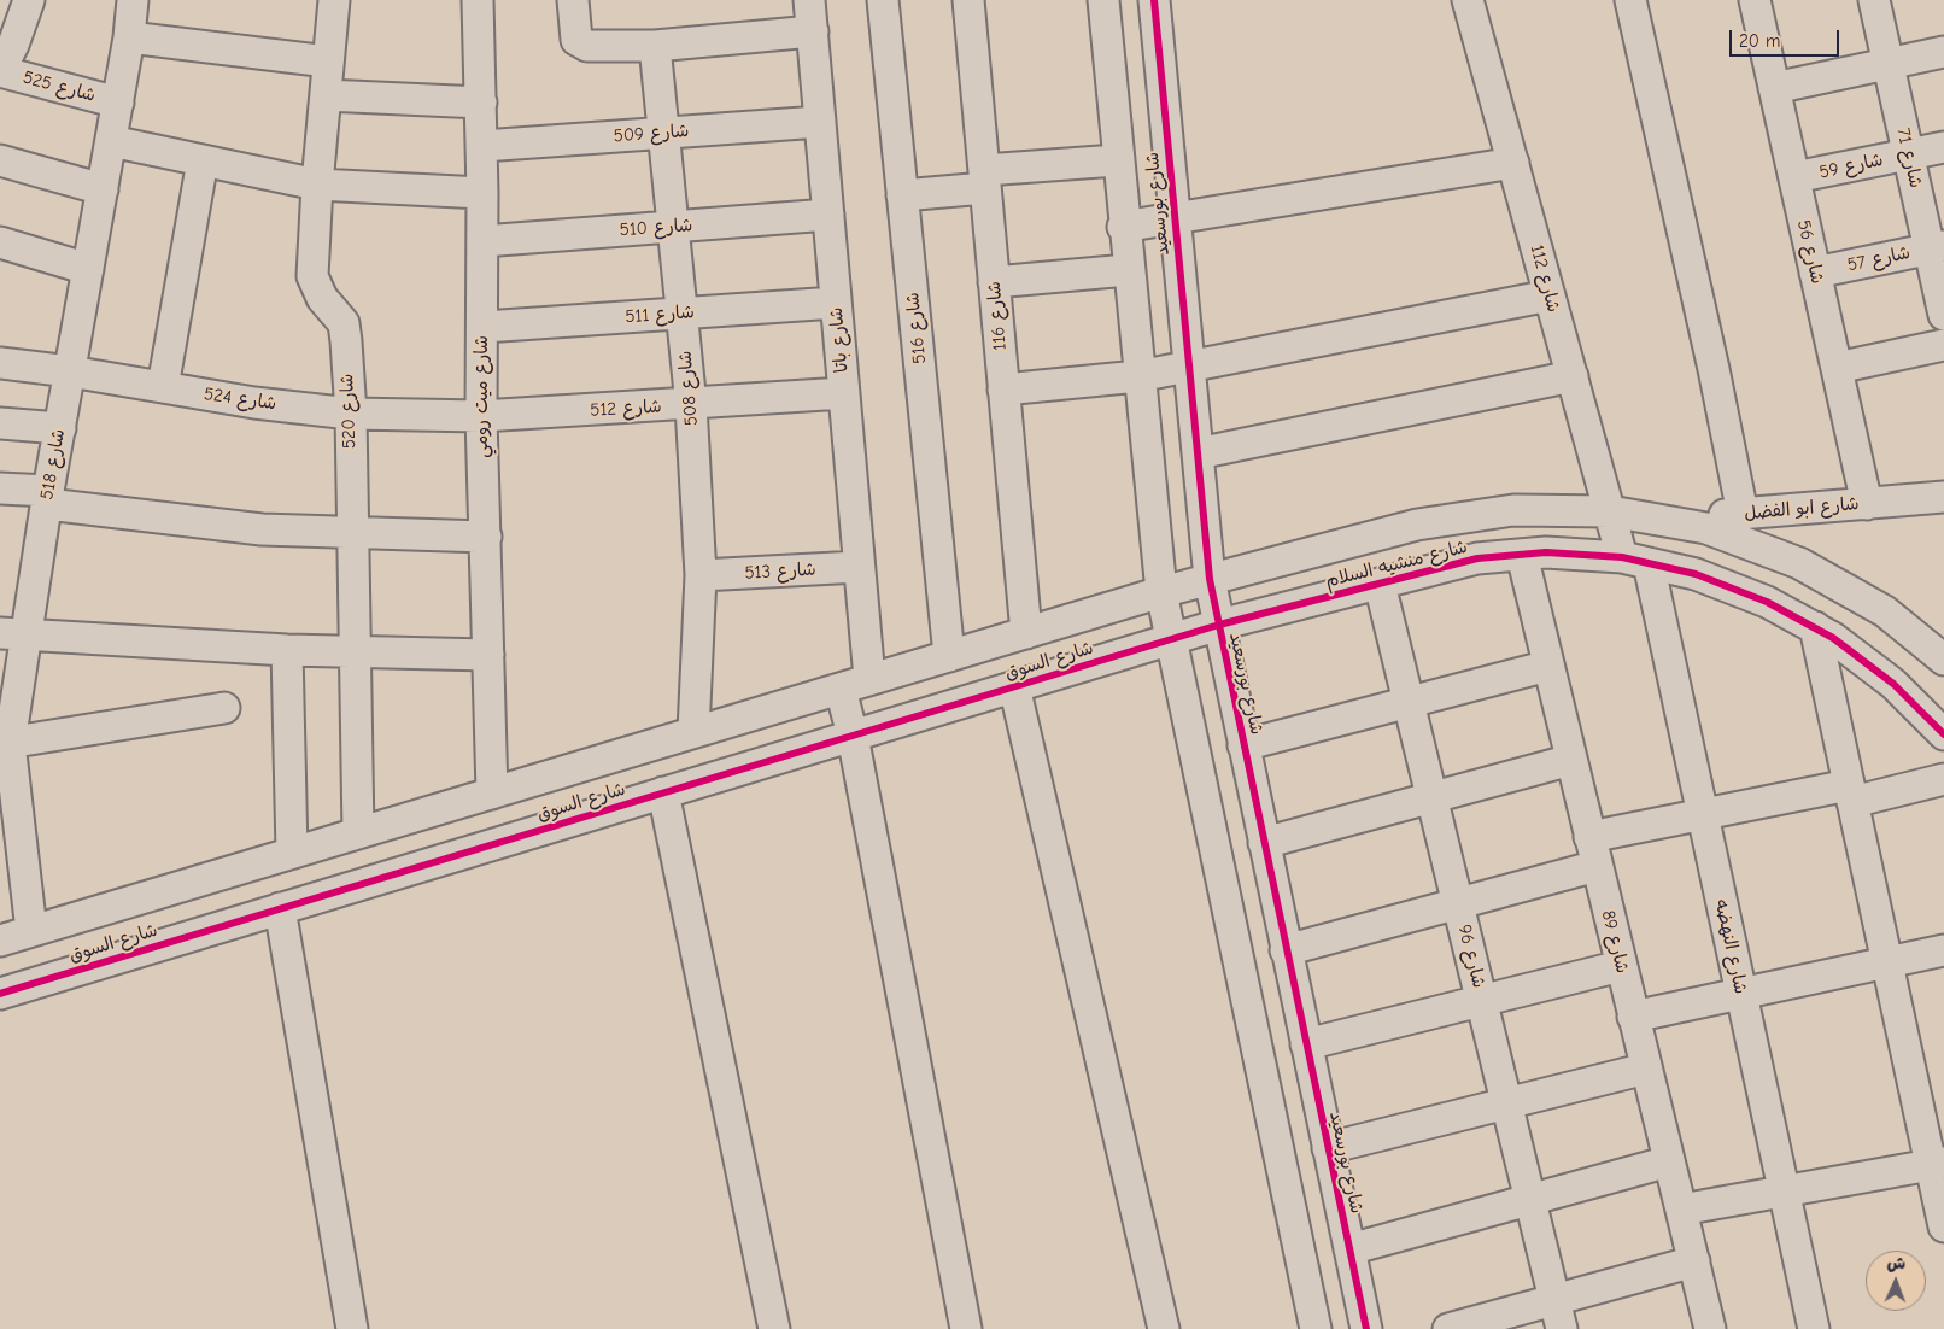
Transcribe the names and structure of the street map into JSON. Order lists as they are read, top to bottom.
{
  "streets": {
    "street": [
      "شارع 525",
      "شارع 509",
      "شارع 71",
      "شارع 59",
      "شارع بورسعيد",
      "شارع 510",
      "شارع 56",
      "شارع 57",
      "شارع 112",
      "شارع 511",
      "شارع 116",
      "شارع 516",
      "شارع باتا",
      "شارع 508",
      "شارع ميت رومي",
      "شارع 524",
      "شارع 512",
      "شارع 520",
      "شارع 518",
      "شارع ابو الفضل",
      "شارع منشيه السلام",
      "شارع 513",
      "شارع السوق",
      "شارع 89",
      "شارع النهضه",
      "شارع 96"
    ]
  },
  "crossings": [
    ["شارع 525", "شارع 518"],
    ["شارع 509", "شارع باتا"],
    ["شارع 509", "شارع 508"],
    ["شارع 509", "شارع ميت رومي"],
    ["شارع 71", "شارع 59"],
    ["شارع 71", "شارع 57"],
    ["شارع 59", "شارع 56"],
    ["شارع بورسعيد", "شارع منشيه السلام"],
    ["شارع بورسعيد", "شارع السوق"],
    ["شارع 510", "شارع باتا"],
    ["شارع 510", "شارع 508"],
    ["شارع 510", "شارع ميت رومي"],
    ["شارع 56", "شارع 57"],
    ["شارع 56", "شارع ابو الفضل"],
    ["شارع 112", "شارع منشيه السلام"],
    ["شارع 112", "شارع النهضه"],
    ["شارع 511", "شارع باتا"],
    ["شارع 511", "شارع 508"],
    ["شارع 511", "شارع ميت رومي"],
    ["شارع 116", "شارع السوق"],
    ["شارع 516", "شارع السوق"],
    ["شارع باتا", "شارع 512"],
    ["شارع باتا", "شارع 513"],
    ["شارع باتا", "شارع السوق"],
    ["شارع 508", "شارع 512"],
    ["شارع 508", "شارع 513"],
    ["شارع 508", "شارع السوق"],
    ["شارع ميت رومي", "شارع 524"],
    ["شارع ميت رومي", "شارع 512"],
    ["شارع ميت رومي", "شارع السوق"],
    ["شارع 524", "شارع 512"],
    ["شارع 524", "شارع 520"],
    ["شارع 524", "شارع 518"],
    ["شارع 520", "شارع السوق"],
    ["شارع 518", "شارع السوق"],
    ["شارع ابو الفضل", "شارع منشيه السلام"],
    ["شارع منشيه السلام", "شارع السوق"],
    ["شارع منشيه السلام", "شارع 89"],
    ["شارع منشيه السلام", "شارع النهضه"],
    ["شارع منشيه السلام", "شارع 96"]
  ],
  "scale_bar": "20 m",
  "north": "top"
}
